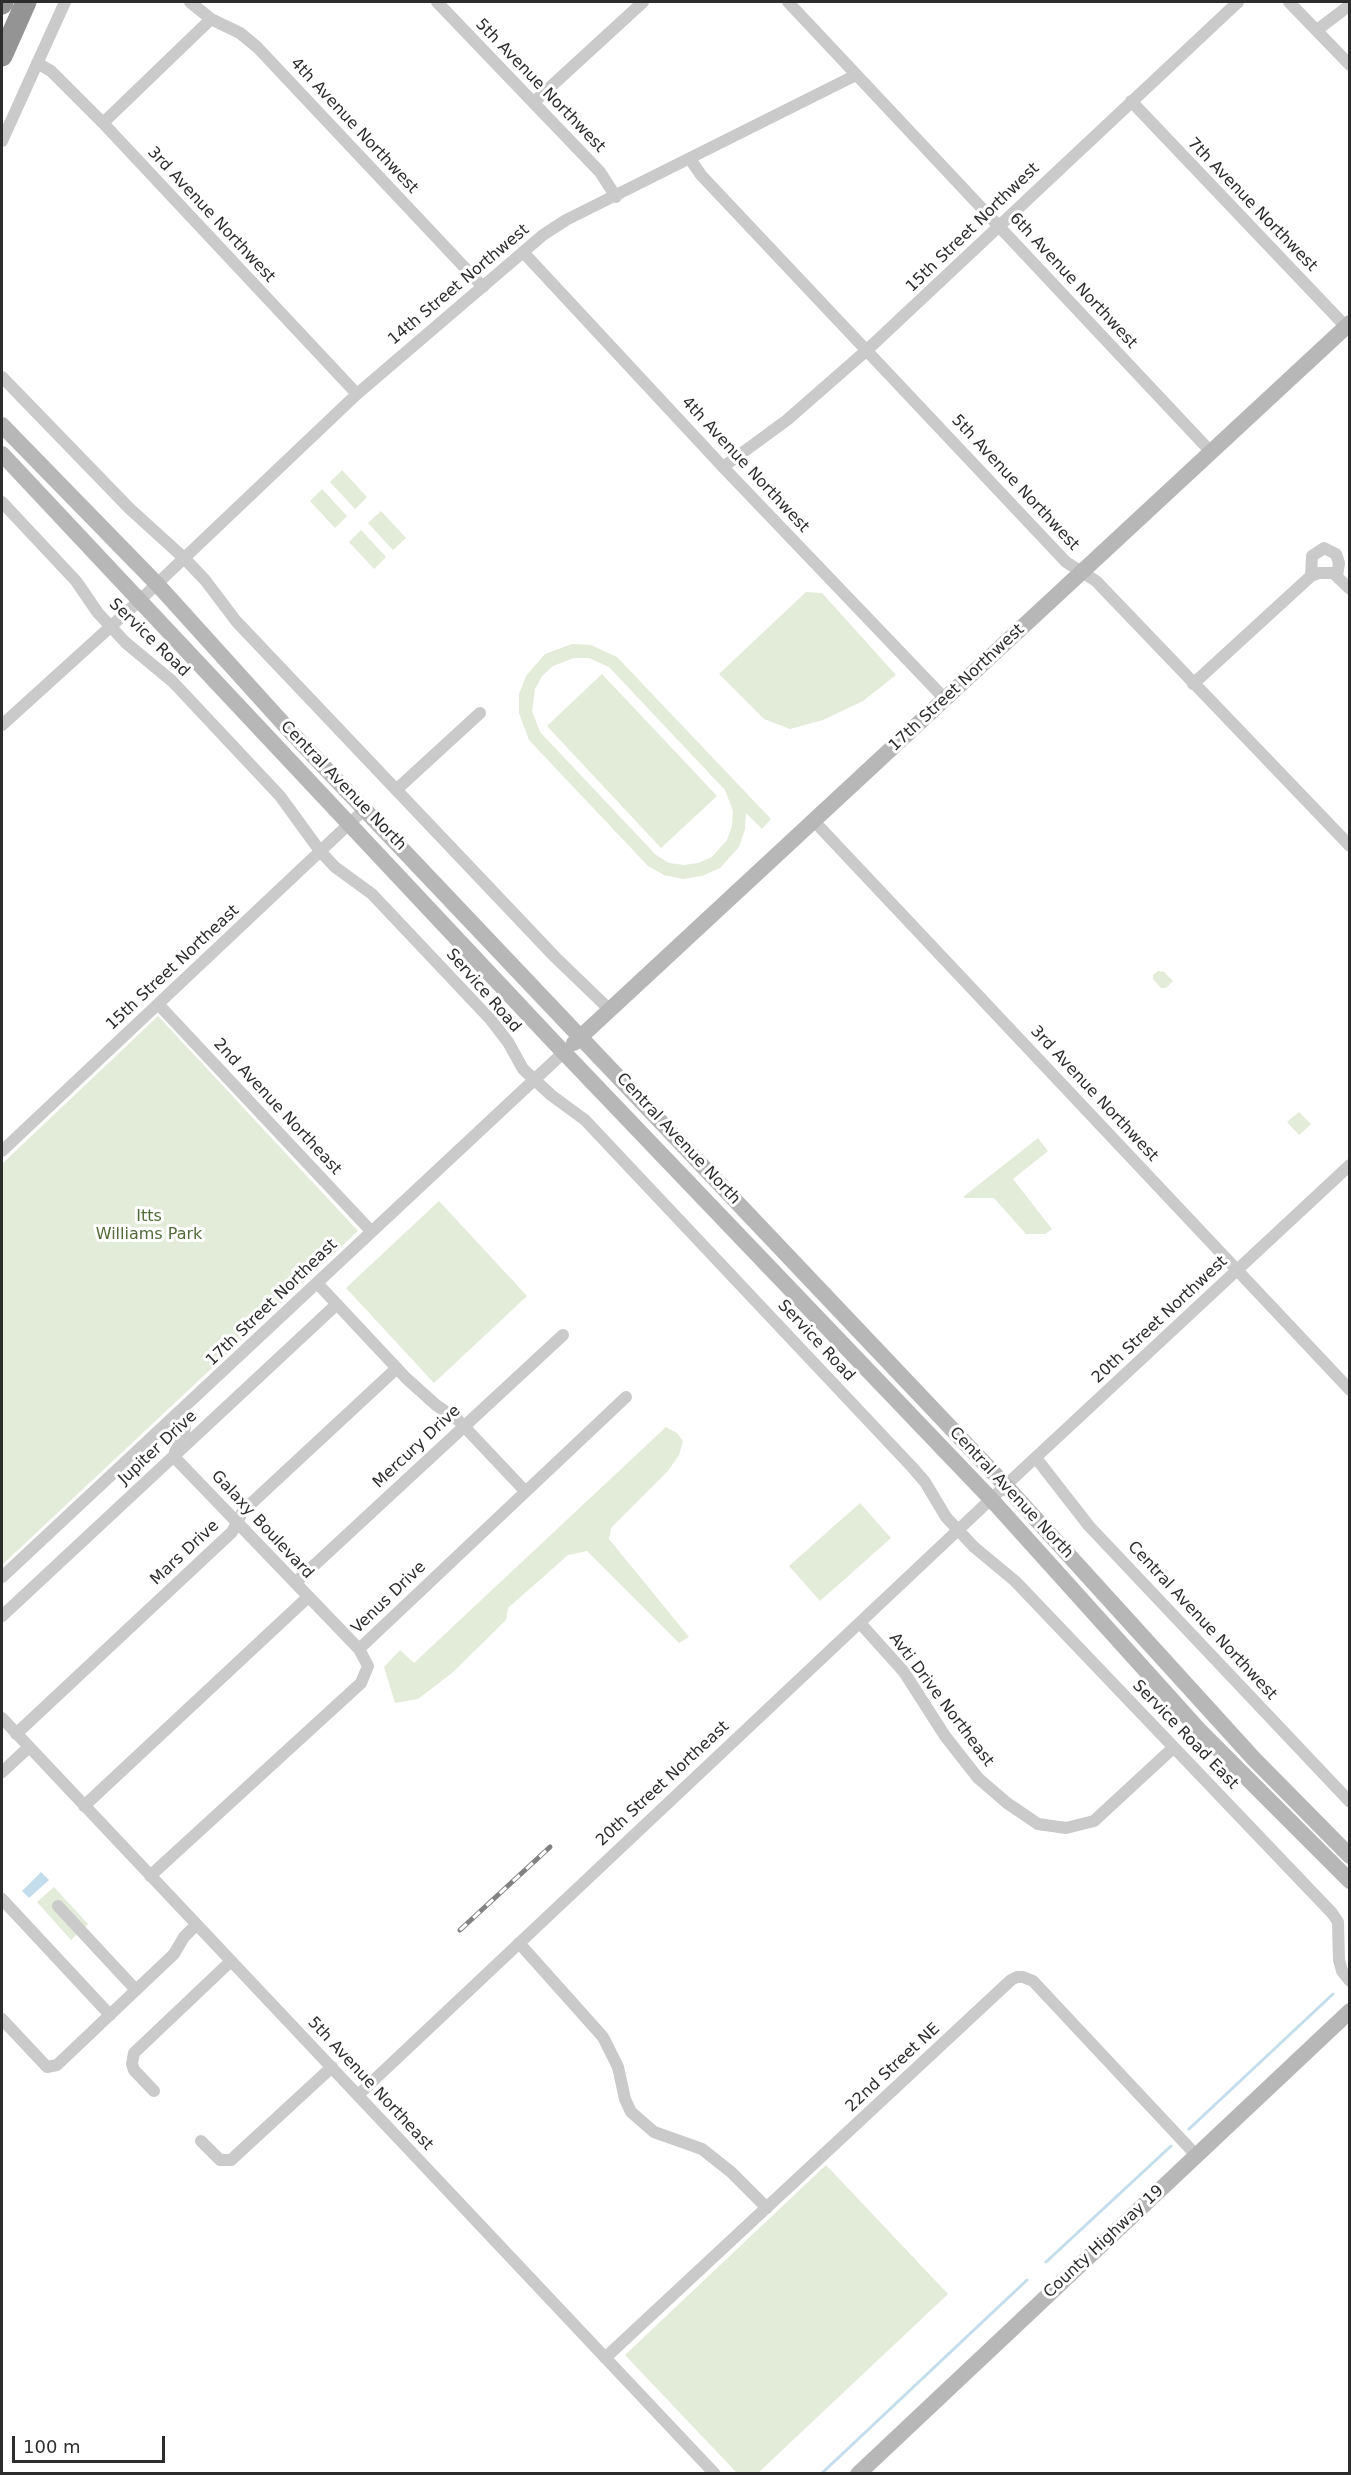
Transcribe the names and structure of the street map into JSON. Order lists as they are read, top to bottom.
{
  "streets": {
    "main road": ["17th Street Northwest", "Central Avenue North", "County Highway 19"],
    "street": [
      "5th Avenue Northwest",
      "4th Avenue Northwest",
      "7th Avenue Northwest",
      "3rd Avenue Northwest",
      "15th Street Northwest",
      "6th Avenue Northwest",
      "14th Street Northwest",
      "Service Road",
      "15th Street Northeast",
      "2nd Avenue Northeast",
      "17th Street Northeast",
      "20th Street Northwest",
      "Mercury Drive",
      "Jupiter Drive",
      "Galaxy Boulevard",
      "Mars Drive",
      "Venus Drive",
      "Central Avenue Northwest",
      "Avti Drive Northeast",
      "Service Road East",
      "20th Street Northeast",
      "22nd Street NE",
      "5th Avenue Northeast"
    ]
  },
  "crossings": [
    ["5th Avenue Northwest", "15th Street Northwest"],
    ["5th Avenue Northwest", "14th Street Northwest"],
    ["5th Avenue Northwest", "17th Street Northwest"],
    ["4th Avenue Northwest", "15th Street Northwest"],
    ["4th Avenue Northwest", "14th Street Northwest"],
    ["4th Avenue Northwest", "17th Street Northwest"],
    ["7th Avenue Northwest", "15th Street Northwest"],
    ["7th Avenue Northwest", "17th Street Northwest"],
    ["3rd Avenue Northwest", "14th Street Northwest"],
    ["3rd Avenue Northwest", "17th Street Northwest"],
    ["3rd Avenue Northwest", "20th Street Northwest"],
    ["15th Street Northwest", "6th Avenue Northwest"],
    ["6th Avenue Northwest", "14th Street Northwest"],
    ["6th Avenue Northwest", "17th Street Northwest"],
    ["14th Street Northwest", "Service Road"],
    ["14th Street Northwest", "Central Avenue North"],
    ["Service Road", "15th Street Northeast"],
    ["Service Road", "17th Street Northeast"],
    ["Service Road", "Service Road East"],
    ["Service Road", "20th Street Northeast"],
    ["17th Street Northwest", "Central Avenue North"],
    ["17th Street Northwest", "17th Street Northeast"],
    ["Central Avenue North", "15th Street Northeast"],
    ["Central Avenue North", "17th Street Northeast"],
    ["Central Avenue North", "20th Street Northwest"],
    ["Central Avenue North", "20th Street Northeast"],
    ["15th Street Northeast", "2nd Avenue Northeast"],
    ["2nd Avenue Northeast", "17th Street Northeast"],
    ["20th Street Northwest", "Central Avenue Northwest"],
    ["20th Street Northwest", "20th Street Northeast"],
    ["Mercury Drive", "Galaxy Boulevard"],
    ["Jupiter Drive", "Galaxy Boulevard"],
    ["Galaxy Boulevard", "Mars Drive"],
    ["Galaxy Boulevard", "Venus Drive"],
    ["Mars Drive", "5th Avenue Northeast"],
    ["Venus Drive", "5th Avenue Northeast"],
    ["Avti Drive Northeast", "Service Road East"],
    ["Avti Drive Northeast", "20th Street Northeast"],
    ["Service Road East", "20th Street Northeast"],
    ["20th Street Northeast", "5th Avenue Northeast"],
    ["22nd Street NE", "5th Avenue Northeast"],
    ["22nd Street NE", "County Highway 19"]
  ],
  "parks": ["Itts Williams Park"],
  "scale_bar": "100 m"
}
